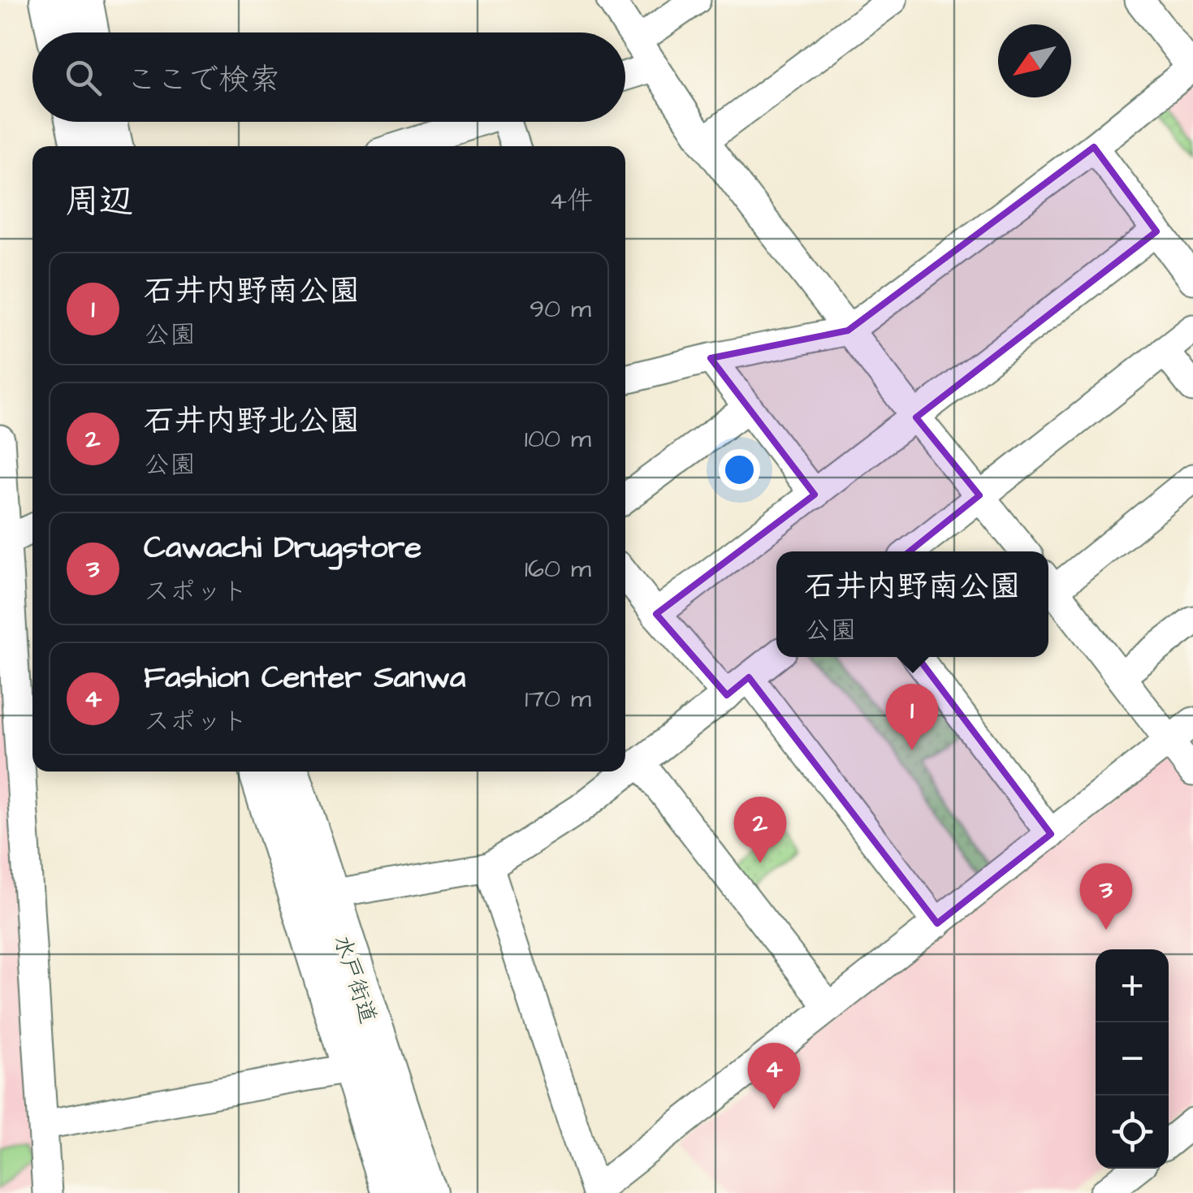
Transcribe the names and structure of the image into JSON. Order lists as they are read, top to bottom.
{
  "streets": {
    "highway": ["水戸街道"]
  },
  "north": "bottom left",
  "page": {
    "search": "ここで検索",
    "heading": ["周辺", "4件"],
    "list": [
      {
        "mark": "1",
        "name": "石井内野南公園",
        "note": "公園",
        "value": "90 m"
      },
      {
        "mark": "2",
        "name": "石井内野北公園",
        "note": "公園",
        "value": "100 m"
      },
      {
        "mark": "3",
        "name": "Cawachi Drugstore",
        "note": "スポット",
        "value": "160 m"
      },
      {
        "mark": "4",
        "name": "Fashion Center Sanwa",
        "note": "スポット",
        "value": "170 m"
      }
    ],
    "popup": ["石井内野南公園", "公園"],
    "pins": [
      "1",
      "2",
      "3",
      "4"
    ],
    "map_buttons": ["+", "−"]
  }
}
